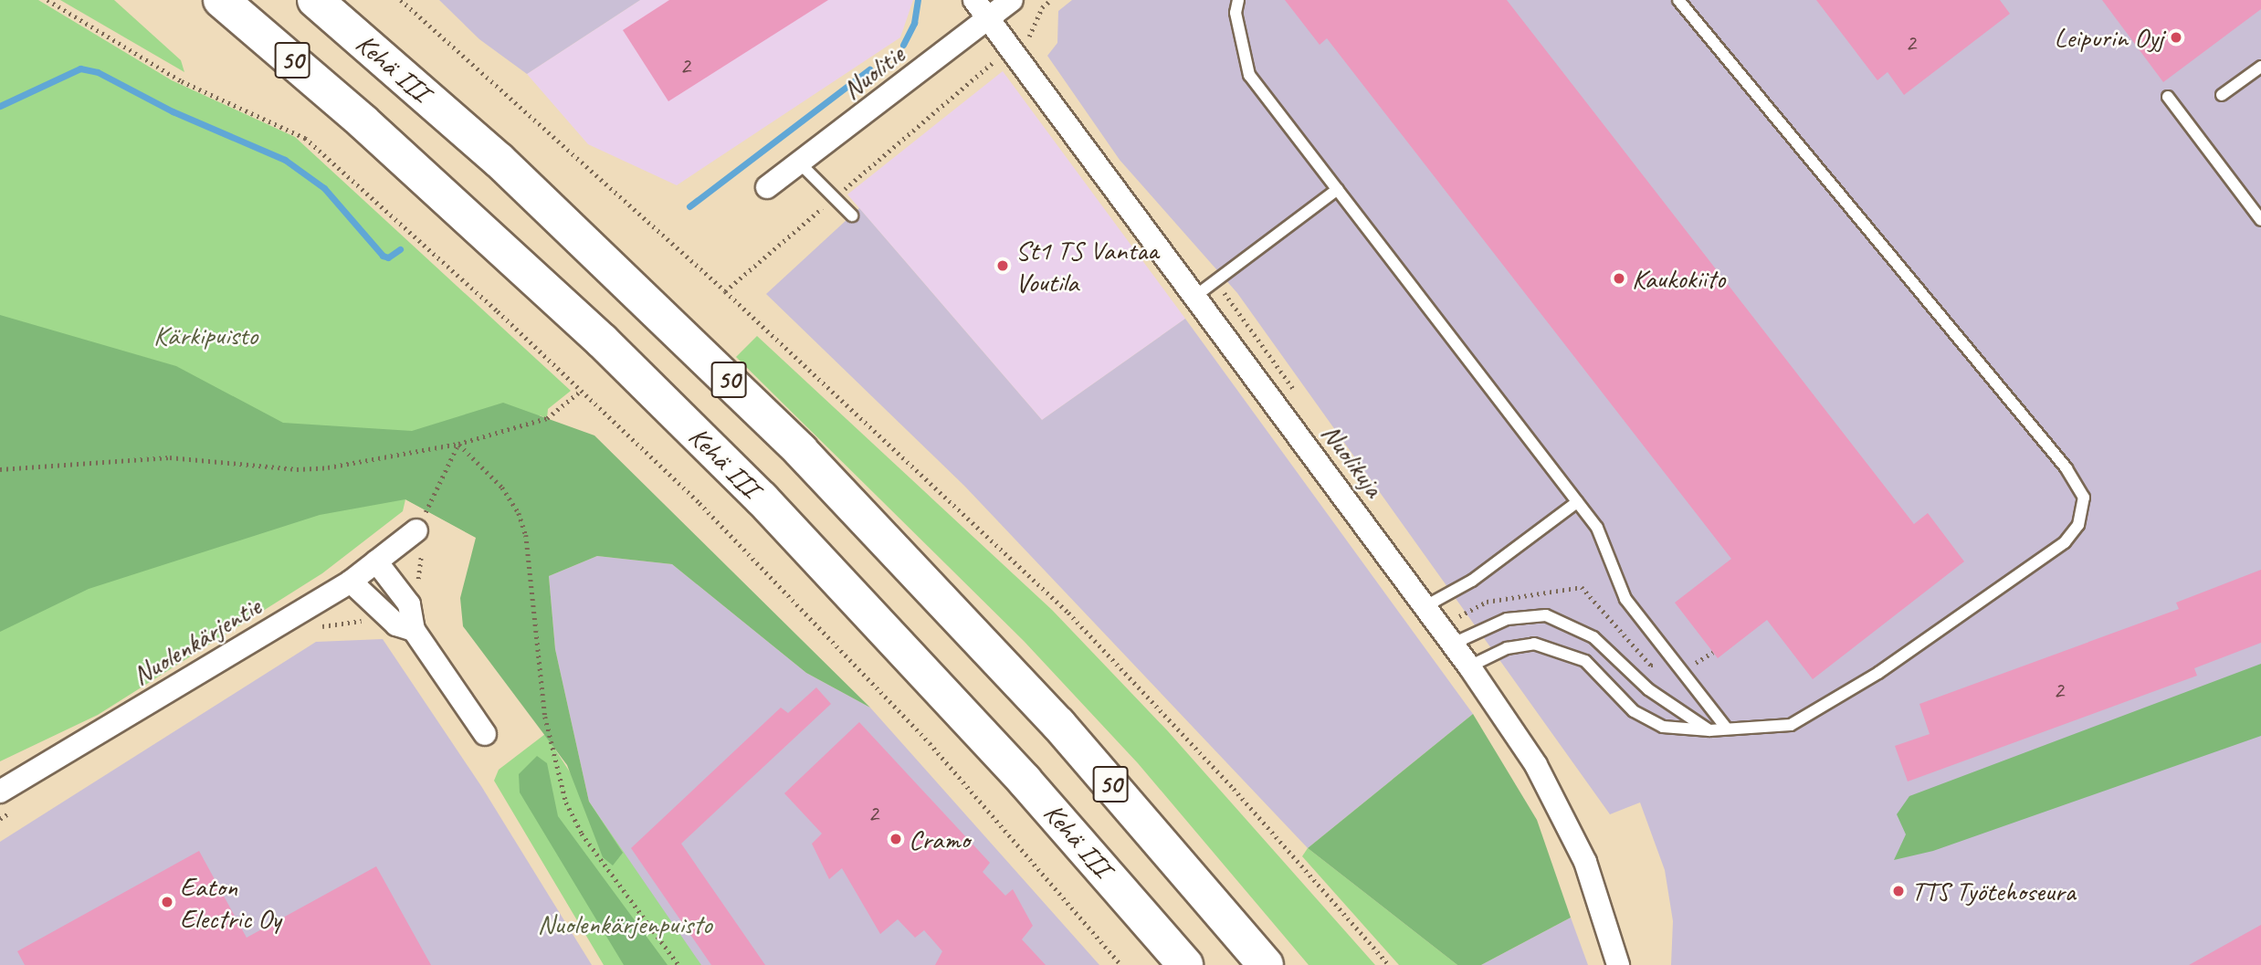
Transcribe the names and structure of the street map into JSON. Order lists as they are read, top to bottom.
{
  "streets": {
    "highway": ["50", "Kehä III"],
    "street": ["Nuolitie", "Nuolikuja", "Nuolenkärjentie"]
  },
  "crossings": [
    ["Nuolitie", "Nuolikuja"]
  ],
  "parks": ["Kärkipuisto", "Nuolenkärjenpuisto"],
  "places": [
    "Leipurin Oyj",
    "St1 TS Vantaa Voutila",
    "Kaukokiito",
    "Cramo",
    "TTS Työtehoseura",
    "Eaton Electric Oy"
  ],
  "house_numbers": [
    "2",
    "2",
    "2",
    "2"
  ]
}
